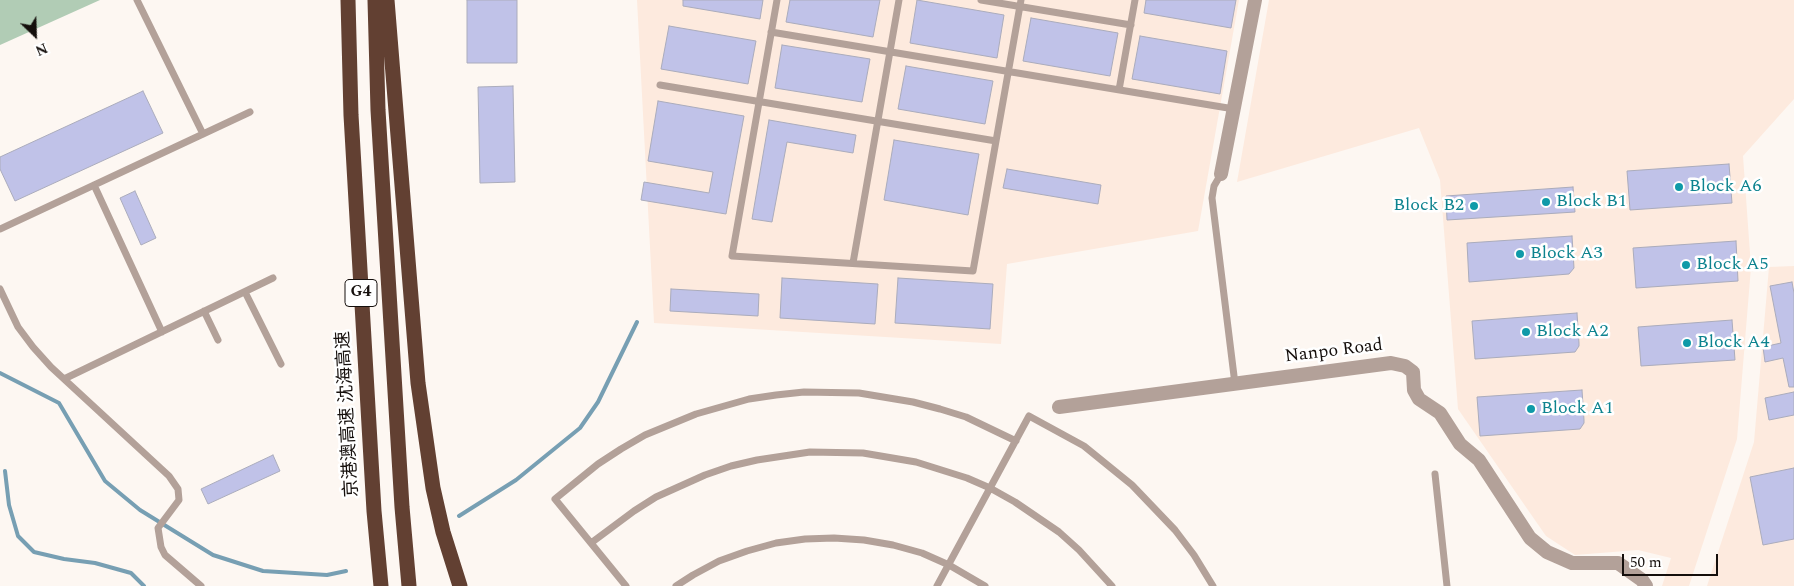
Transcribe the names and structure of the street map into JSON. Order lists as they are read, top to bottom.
{
  "streets": {
    "highway": ["G4", "京港澳高速 沈海高速"],
    "street": ["Nanpo Road"]
  },
  "places": [
    "Block A6",
    "Block B1",
    "Block B2",
    "Block A3",
    "Block A5",
    "Block A2",
    "Block A4",
    "Block A1"
  ],
  "scale_bar": "50 m",
  "north": "bottom right"
}
